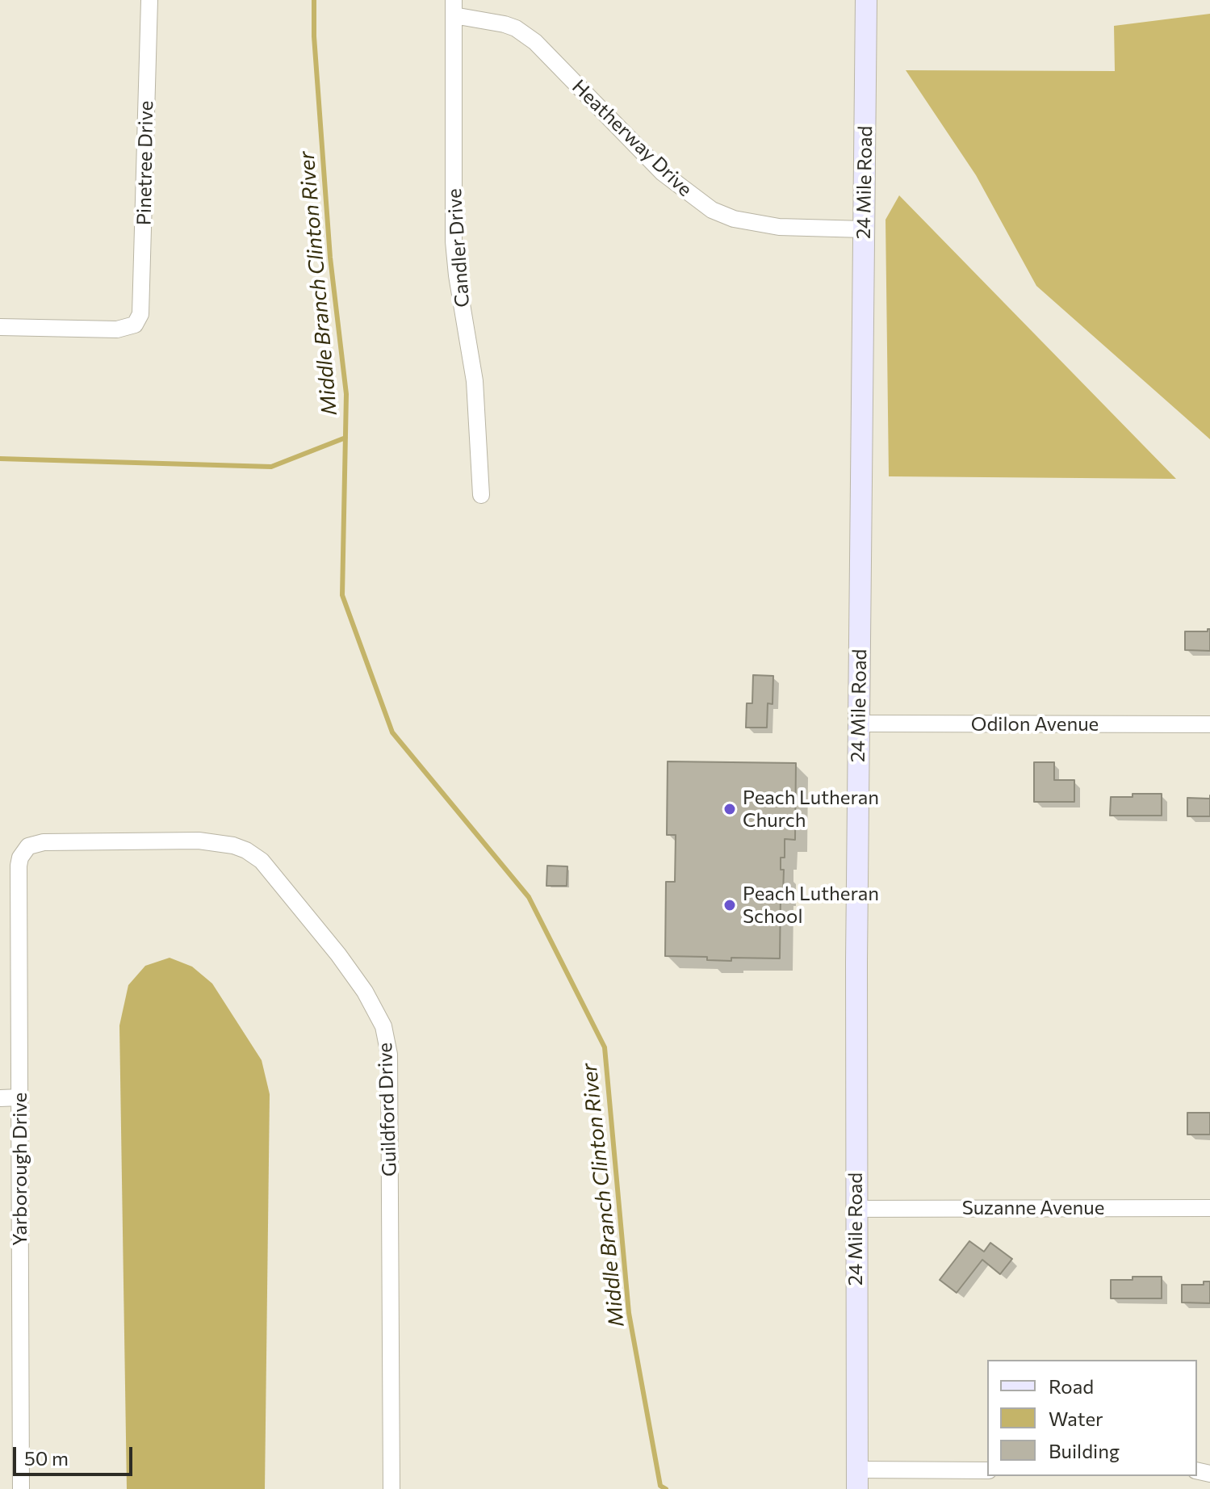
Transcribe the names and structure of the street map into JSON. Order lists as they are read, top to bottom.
{
  "streets": {
    "street": [
      "Heatherway Drive",
      "Pinetree Drive",
      "24 Mile Road",
      "Candler Drive",
      "Odilon Avenue",
      "Guildford Drive",
      "Yarborough Drive",
      "Suzanne Avenue"
    ]
  },
  "crossings": [
    ["Heatherway Drive", "24 Mile Road"],
    ["Heatherway Drive", "Candler Drive"],
    ["24 Mile Road", "Odilon Avenue"],
    ["24 Mile Road", "Suzanne Avenue"],
    ["Guildford Drive", "Yarborough Drive"]
  ],
  "water": ["Middle Branch Clinton River"],
  "places": ["Peach Lutheran Church", "Peach Lutheran School"],
  "legend": ["Road", "Water", "Building"],
  "scale_bar": "50 m"
}
